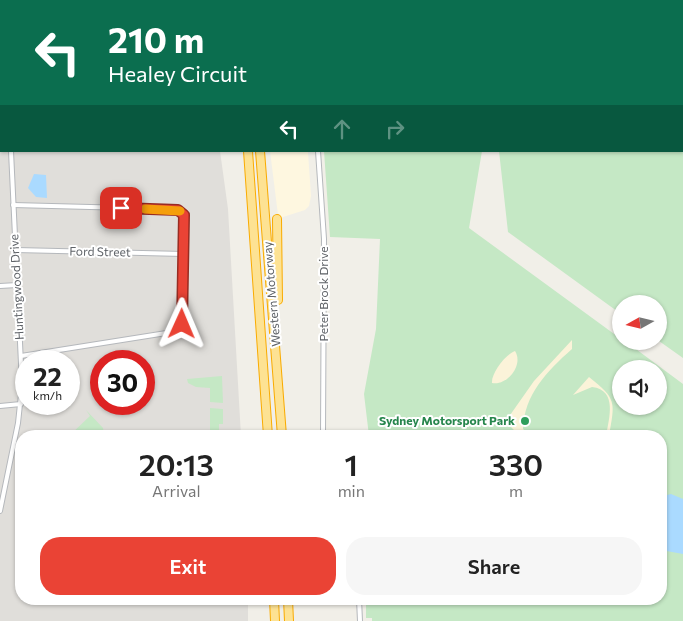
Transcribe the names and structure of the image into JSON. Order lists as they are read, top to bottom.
{
  "streets": {
    "highway": ["Western Motorway"],
    "street": ["Ford Street", "Huntingwood Drive", "Peter Brock Drive"]
  },
  "crossings": [
    ["Ford Street", "Huntingwood Drive"]
  ],
  "places": ["Sydney Motorsport Park"],
  "north": "left",
  "page": {
    "turn": ["210 m", "Healey Circuit"],
    "speed": "22 km/h",
    "limit": "30",
    "eta": [
      "20:13",
      "Arrival",
      "1",
      "min",
      "330",
      "m"
    ],
    "buttons": ["Exit", "Share"]
  }
}
